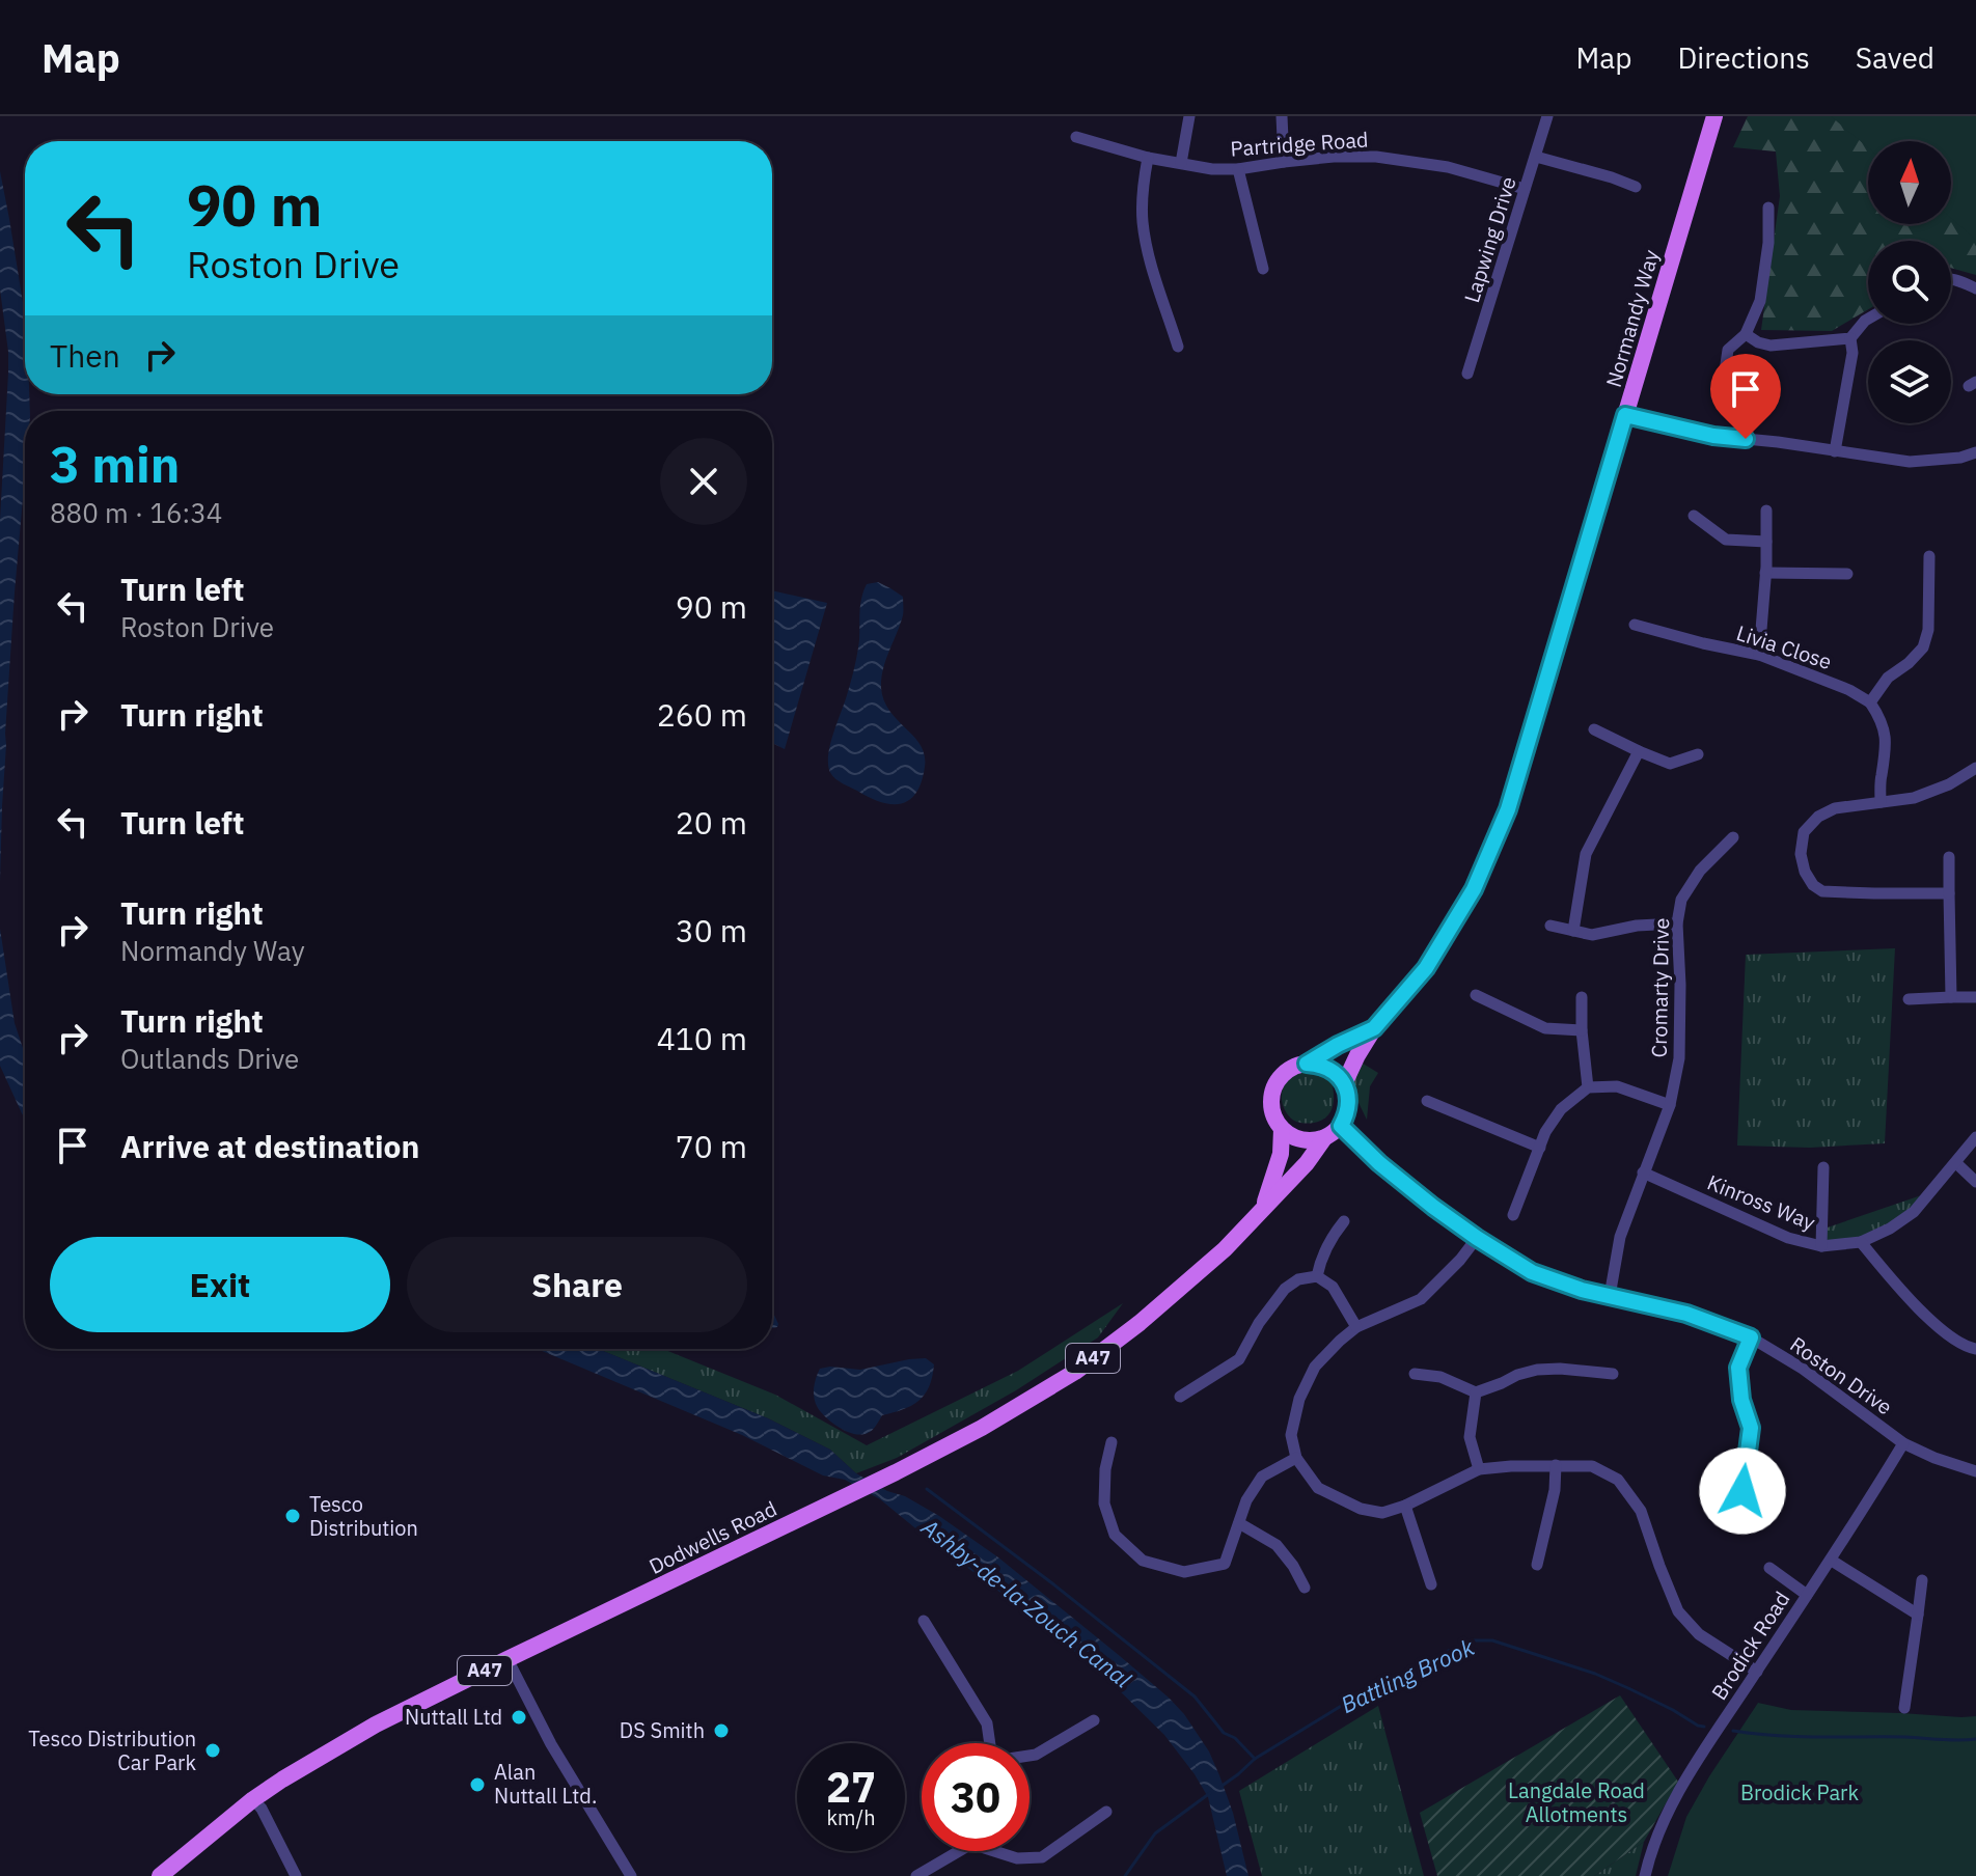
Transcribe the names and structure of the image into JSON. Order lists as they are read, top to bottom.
{
  "streets": {
    "main road": ["Normandy Way", "A47", "Dodwells Road"],
    "street": [
      "Partridge Road",
      "Lapwing Drive",
      "Livia Close",
      "Cromarty Drive",
      "Kinross Way",
      "Roston Drive",
      "Brodick Road"
    ]
  },
  "crossings": [
    ["Partridge Road", "Lapwing Drive"],
    ["Normandy Way", "Roston Drive"],
    ["Normandy Way", "Dodwells Road"],
    ["Cromarty Drive", "Kinross Way"],
    ["Cromarty Drive", "Roston Drive"],
    ["Roston Drive", "Dodwells Road"],
    ["Roston Drive", "Brodick Road"]
  ],
  "water": ["Ashby-de-la-Zouch Canal", "Battling Brook"],
  "parks": ["Langdale Road Allotments", "Brodick Park"],
  "places": [
    "Tesco Distribution",
    "Nuttall Ltd",
    "DS Smith",
    "Tesco Distribution Car Park",
    "Alan Nuttall Ltd."
  ],
  "north": "top",
  "page": {
    "header": "Map",
    "nav": ["Map", "Directions", "Saved"],
    "turn": ["90 m", "Roston Drive"],
    "then": "Then",
    "heading": ["3 min", "880 m · 16:34"],
    "list": [
      {
        "name": "Turn left",
        "note": "Roston Drive",
        "value": "90 m"
      },
      {
        "name": "Turn right",
        "value": "260 m"
      },
      {
        "name": "Turn left",
        "value": "20 m"
      },
      {
        "name": "Turn right",
        "note": "Normandy Way",
        "value": "30 m"
      },
      {
        "name": "Turn right",
        "note": "Outlands Drive",
        "value": "410 m"
      },
      {
        "name": "Arrive at destination",
        "value": "70 m"
      }
    ],
    "buttons": ["Exit", "Share"],
    "speed": "27 km/h",
    "limit": "30"
  }
}
